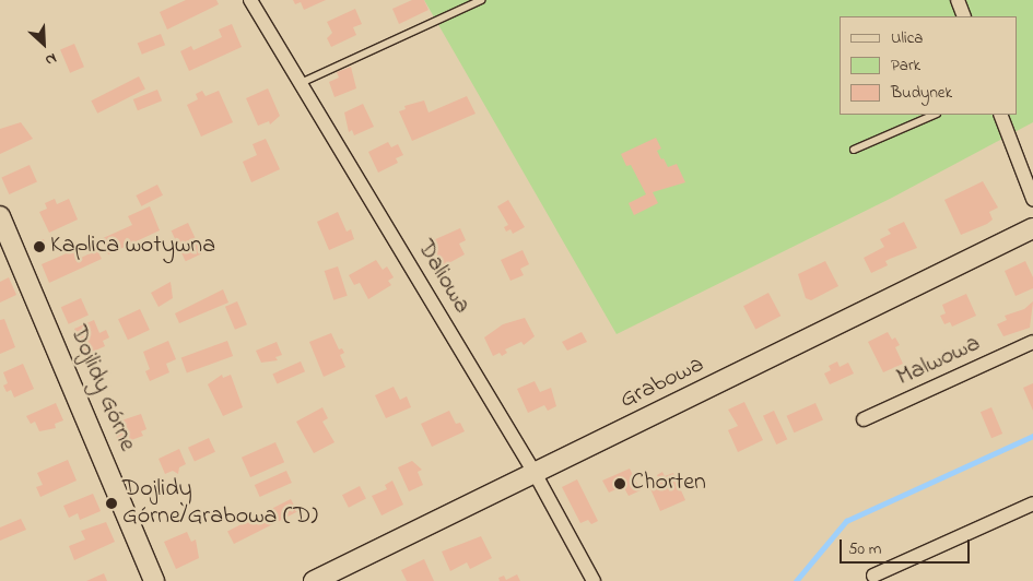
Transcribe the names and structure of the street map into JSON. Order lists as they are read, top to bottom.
{
  "streets": {
    "street": [
      "Daliowa",
      "Malwowa",
      "Grabowa",
      "Dojlidy Górne"
    ]
  },
  "crossings": [
    ["Daliowa", "Grabowa"]
  ],
  "places": ["Kaplica wotywna", "Chorten", "Dojlidy Górne/Grabowa (D)"],
  "legend": ["Ulica", "Park", "Budynek"],
  "scale_bar": "50 m",
  "north": "bottom right"
}
